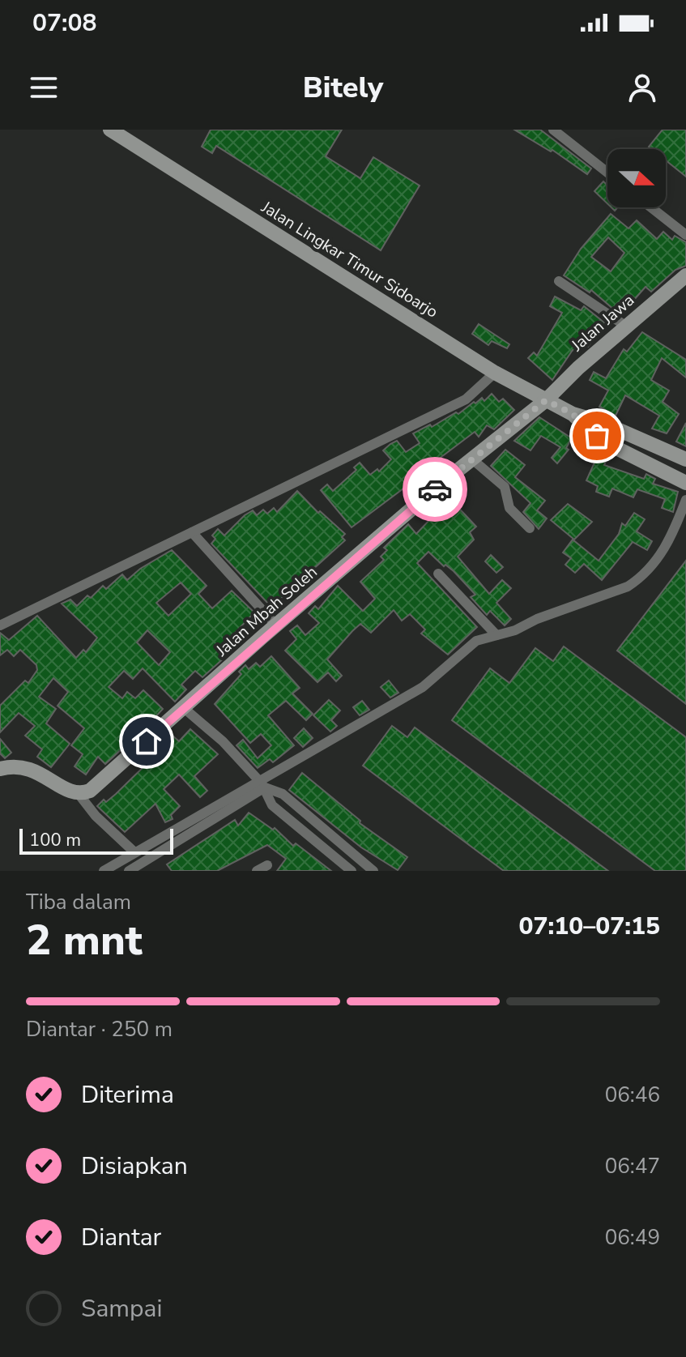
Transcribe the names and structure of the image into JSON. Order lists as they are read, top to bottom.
{
  "streets": {
    "street": ["Jalan Lingkar Timur Sidoarjo", "Jalan Jawa", "Jalan Mbah Soleh"]
  },
  "crossings": [
    ["Jalan Lingkar Timur Sidoarjo", "Jalan Jawa"],
    ["Jalan Lingkar Timur Sidoarjo", "Jalan Mbah Soleh"],
    ["Jalan Jawa", "Jalan Mbah Soleh"]
  ],
  "scale_bar": "100 m",
  "north": "right",
  "page": {
    "status": "07:08",
    "header": "Bitely",
    "scale": "100 m",
    "heading": ["2 mnt", "Tiba dalam", "07:10–07:15"],
    "bar": "Diantar · 250 m",
    "list": [
      ["Diterima", "06:46"],
      ["Disiapkan", "06:47"],
      ["Diantar", "06:49"],
      "Sampai"
    ]
  }
}
